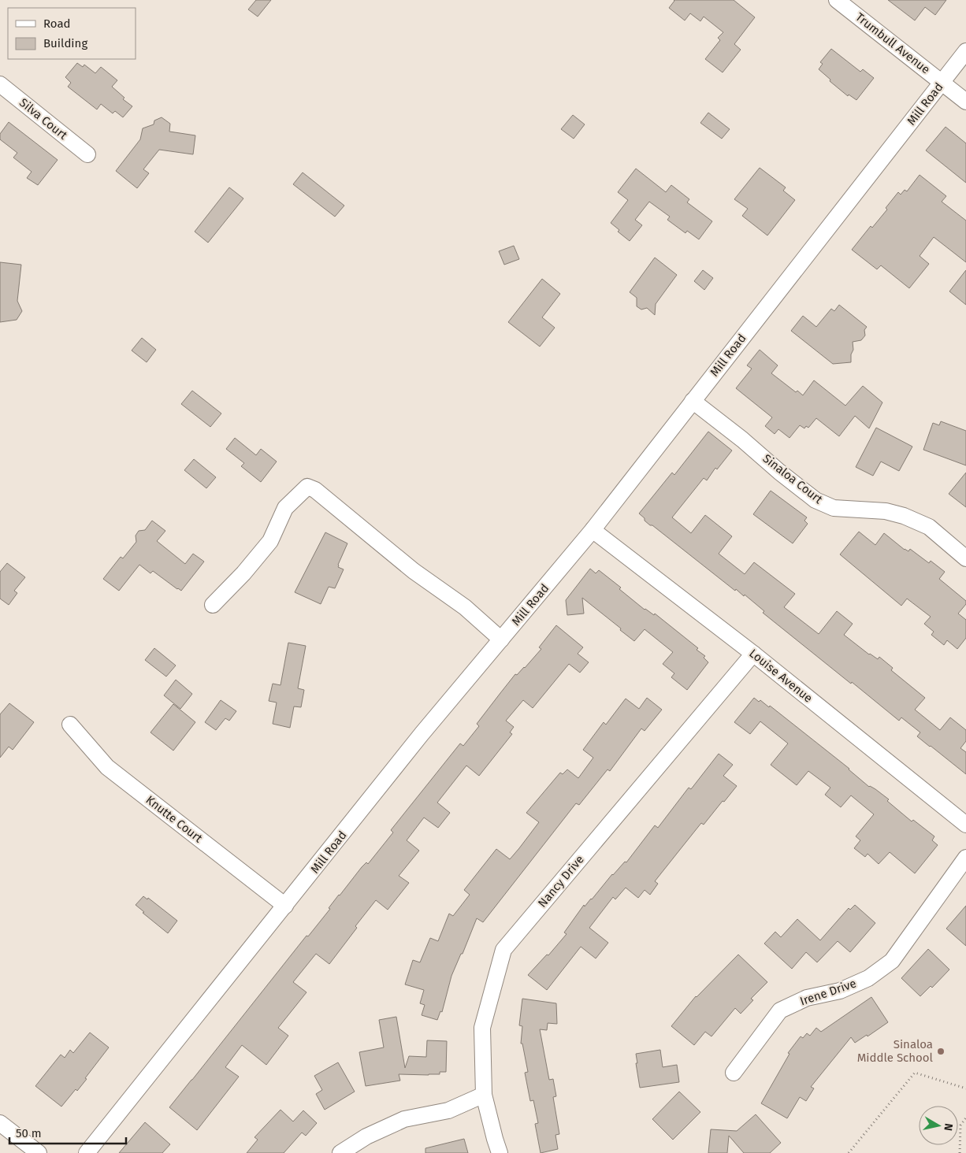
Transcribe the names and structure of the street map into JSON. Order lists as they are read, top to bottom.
{
  "streets": {
    "street": [
      "Trumbull Avenue",
      "Mill Road",
      "Silva Court",
      "Sinaloa Court",
      "Louise Avenue",
      "Knutte Court",
      "Nancy Drive",
      "Irene Drive"
    ]
  },
  "crossings": [
    ["Trumbull Avenue", "Mill Road"],
    ["Mill Road", "Sinaloa Court"],
    ["Mill Road", "Louise Avenue"],
    ["Mill Road", "Knutte Court"],
    ["Louise Avenue", "Nancy Drive"]
  ],
  "places": ["Sinaloa Middle School"],
  "legend": ["Road", "Building"],
  "scale_bar": "50 m",
  "north": "right"
}
